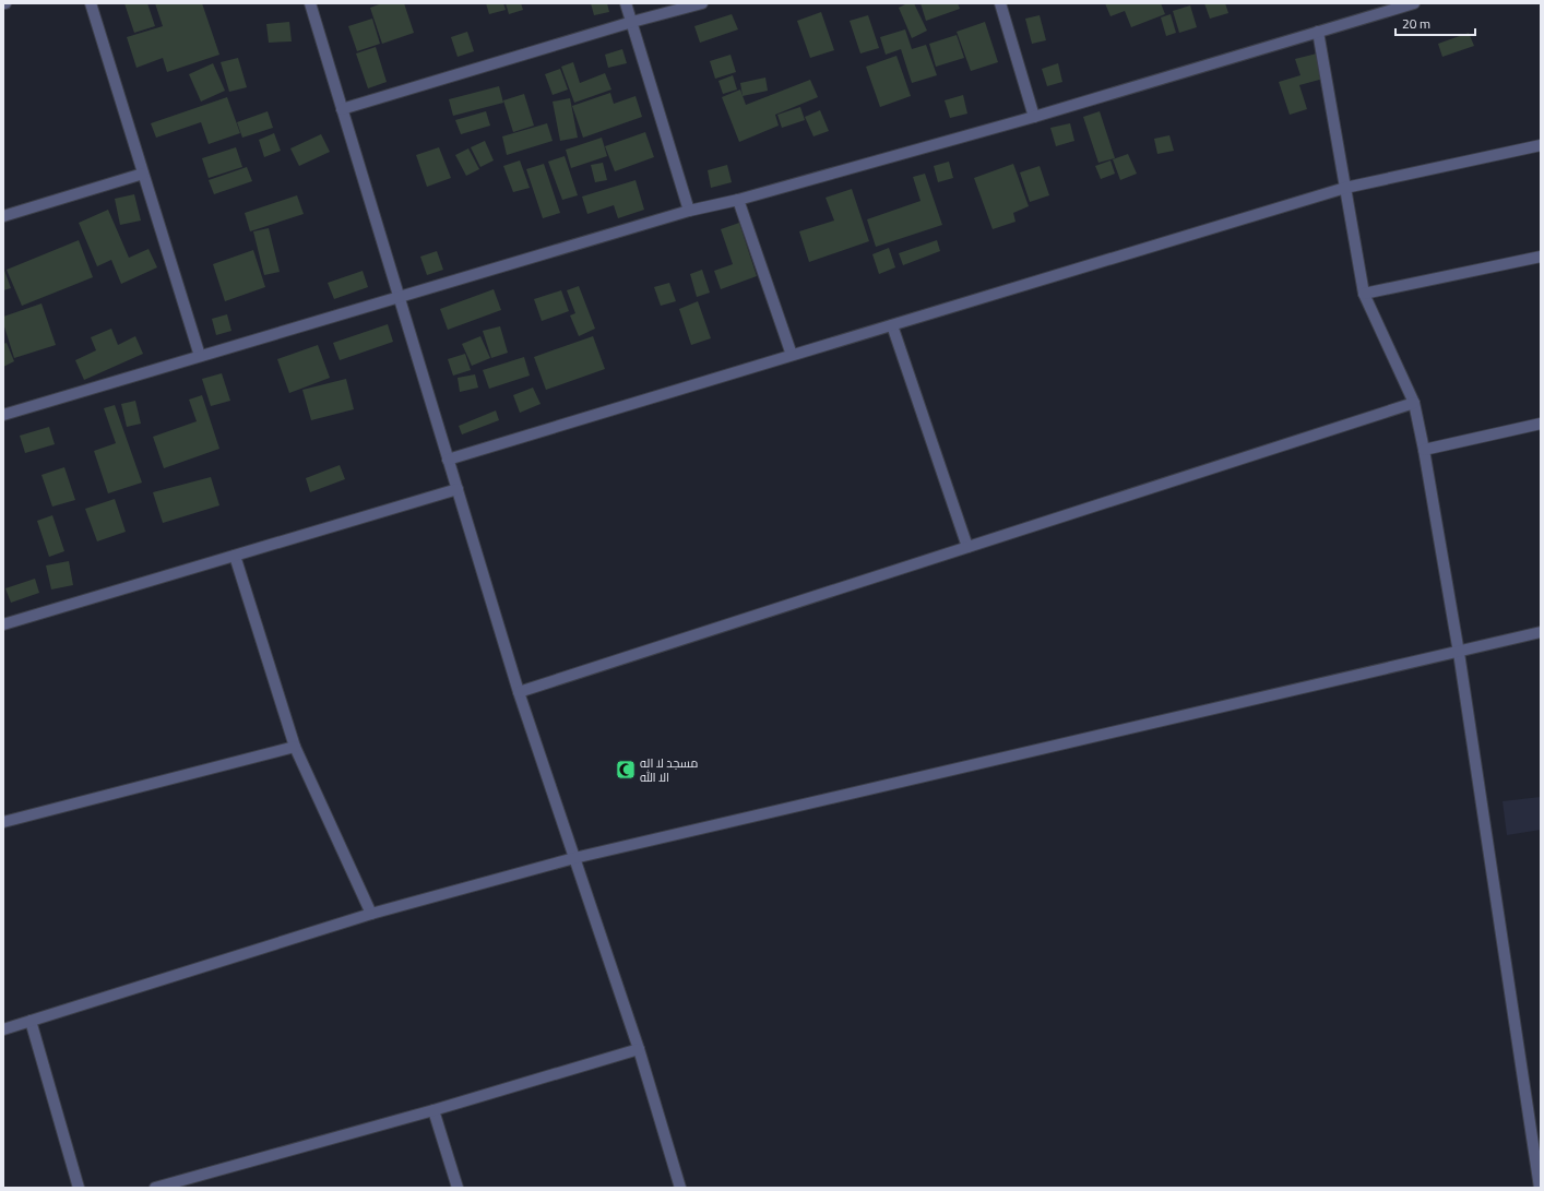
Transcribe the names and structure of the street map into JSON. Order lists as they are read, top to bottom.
{
  "places": {
    "mosque": ["مسجد لا اله الا الله"]
  },
  "scale_bar": "20 m"
}
